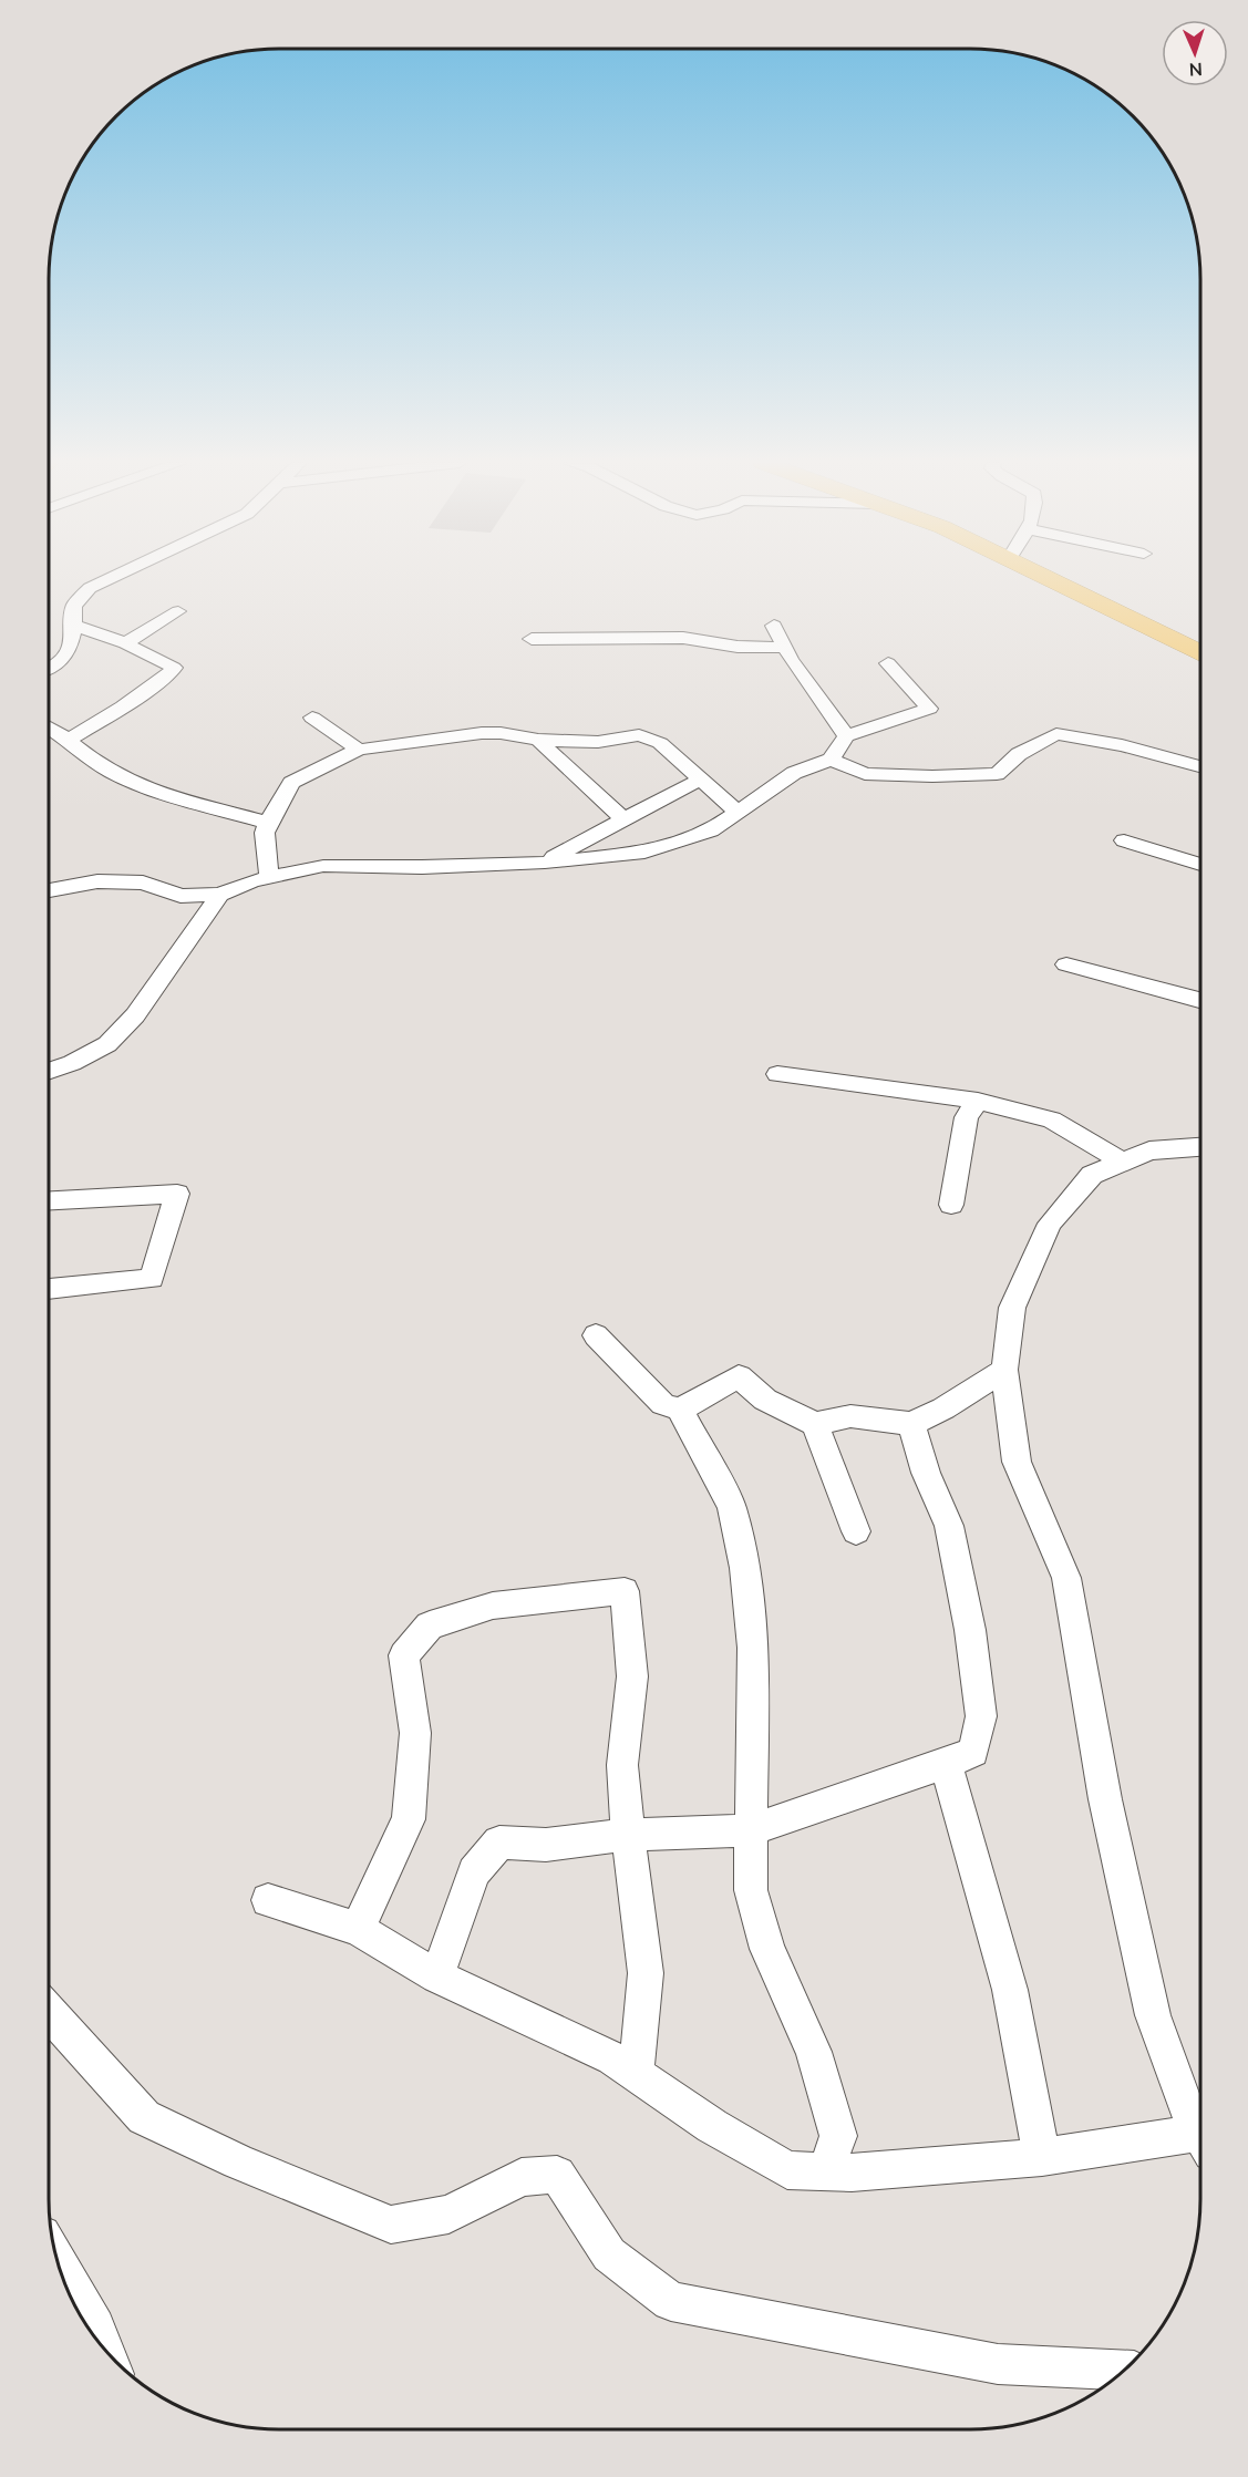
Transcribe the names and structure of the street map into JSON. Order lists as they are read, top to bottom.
{
  "north": "bottom"
}
